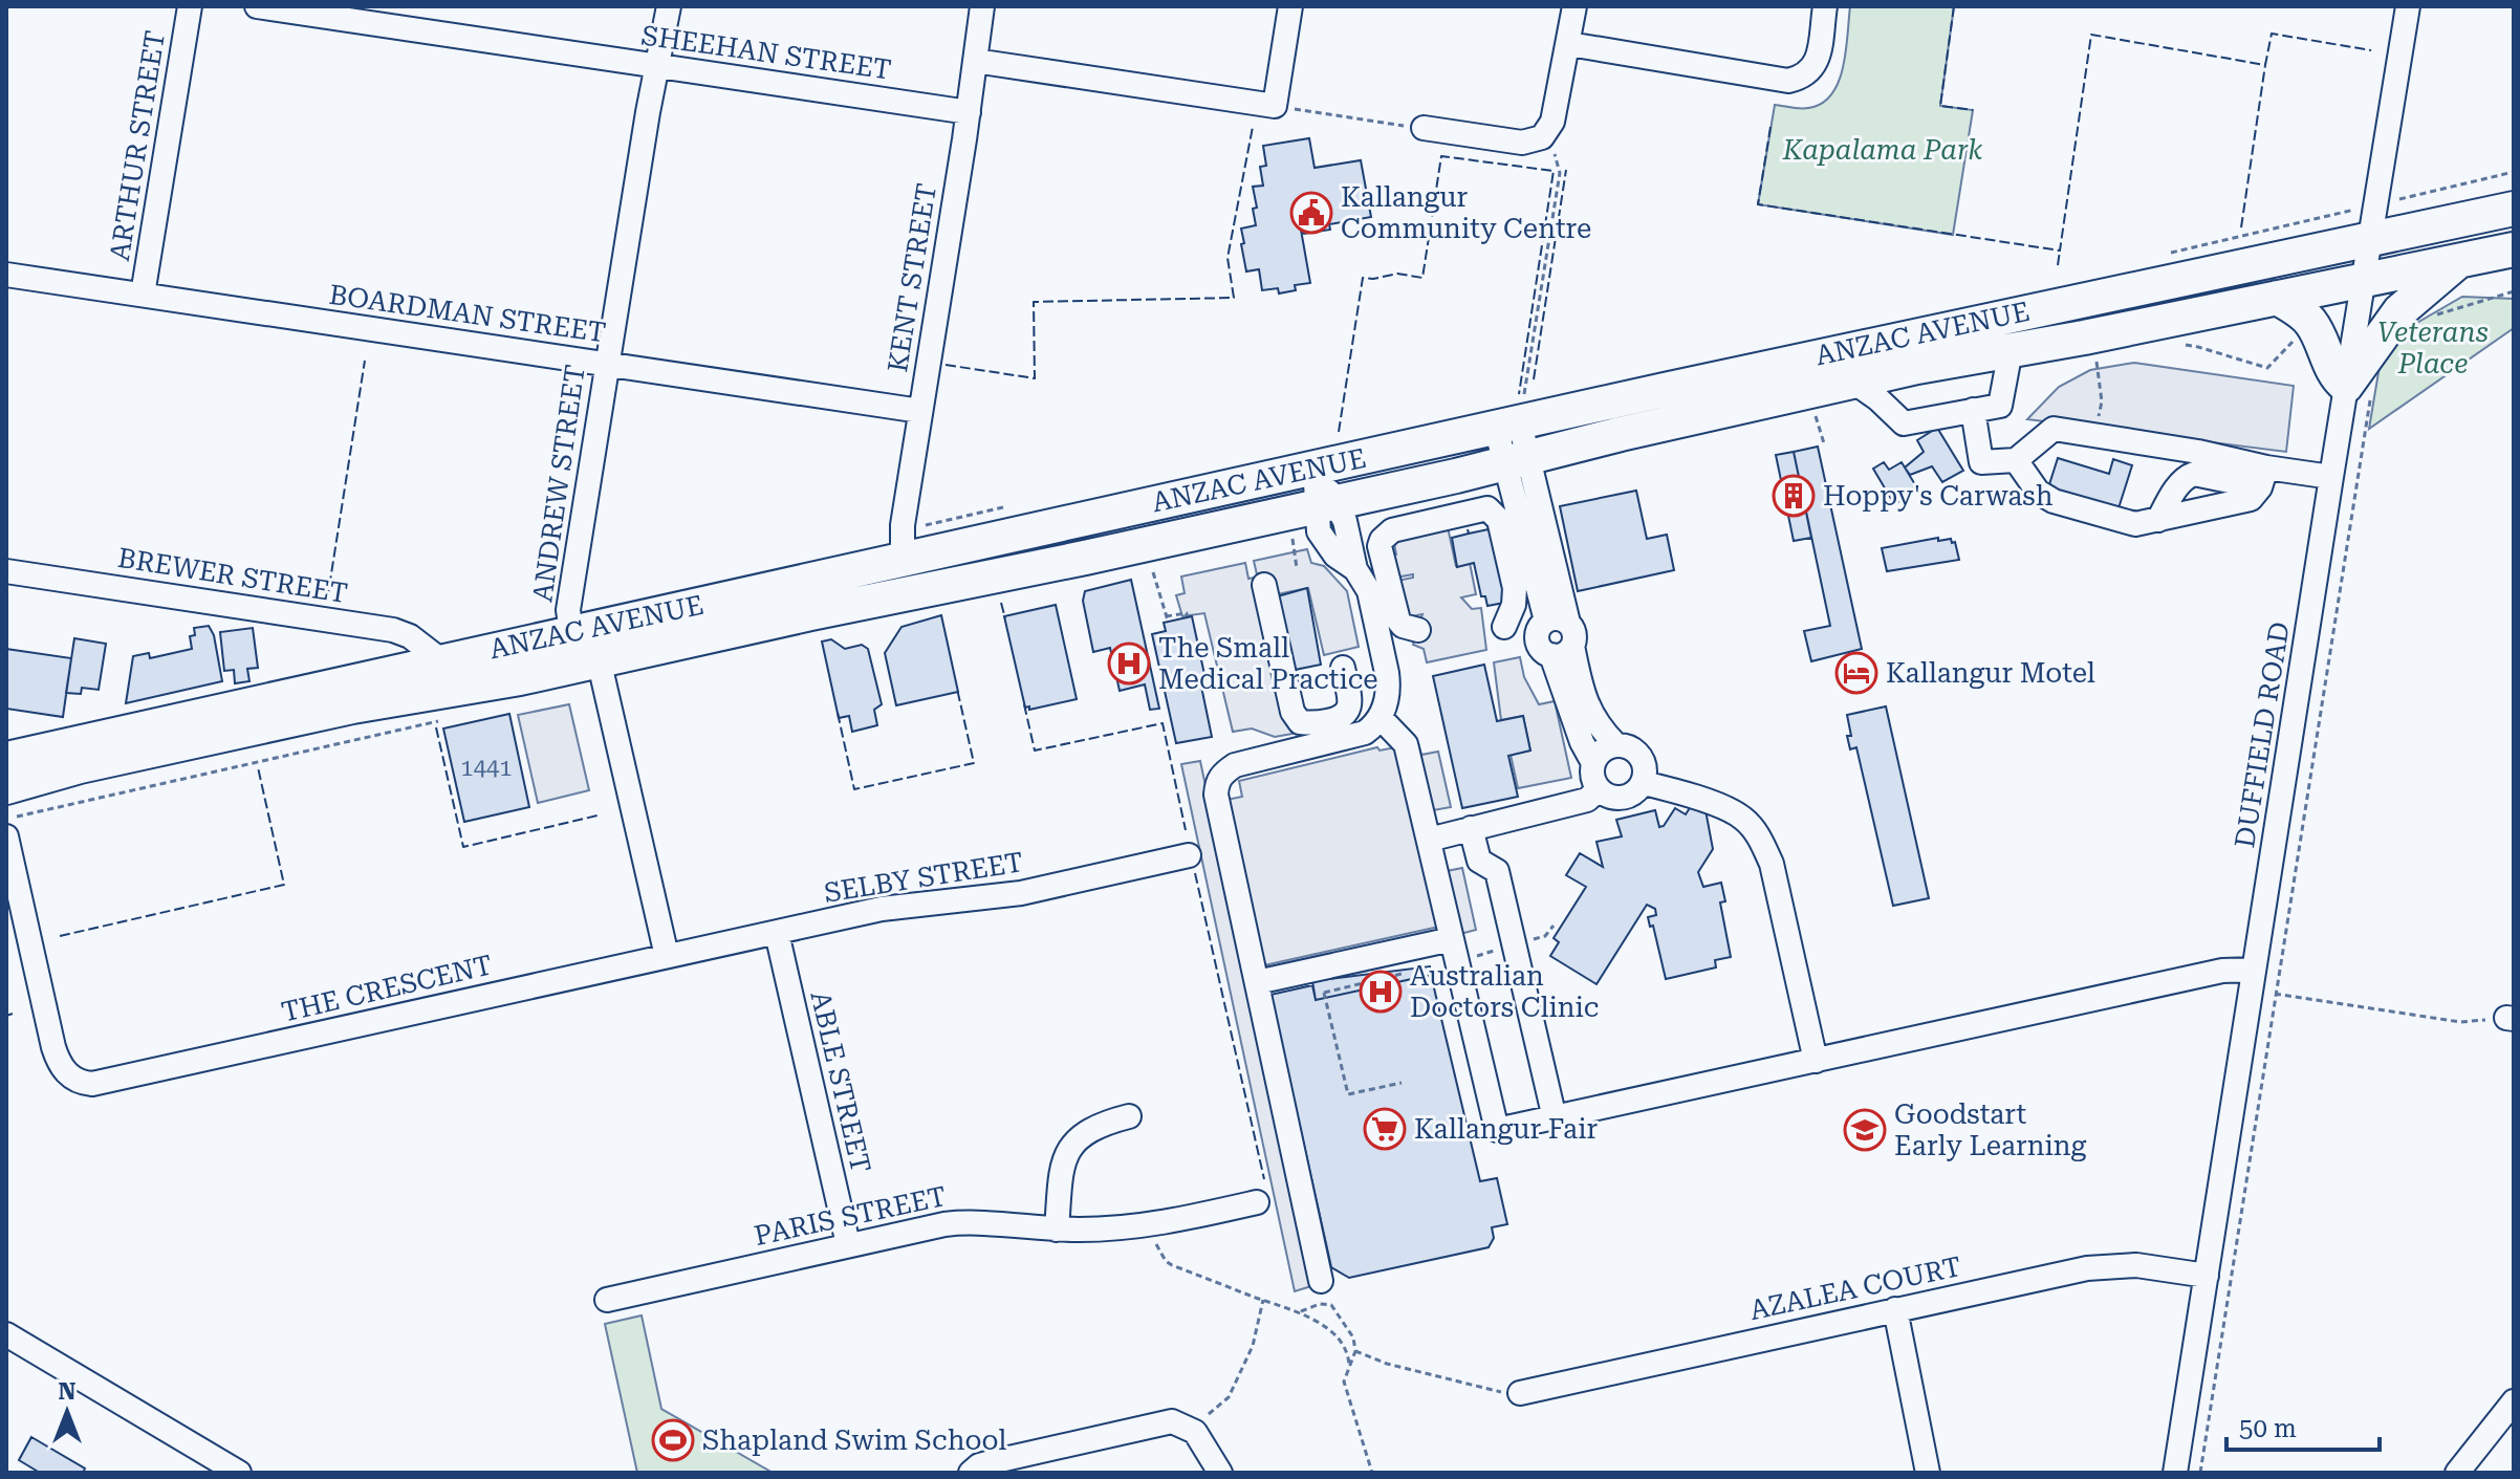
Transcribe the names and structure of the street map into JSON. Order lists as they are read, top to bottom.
{
  "streets": {
    "highway": ["ANZAC AVENUE"],
    "street": [
      "SHEEHAN STREET",
      "ARTHUR STREET",
      "KENT STREET",
      "BOARDMAN STREET",
      "ANDREW STREET",
      "BREWER STREET",
      "DUFFIELD ROAD",
      "SELBY STREET",
      "THE CRESCENT",
      "ABLE STREET",
      "PARIS STREET",
      "AZALEA COURT"
    ]
  },
  "crossings": [
    ["SHEEHAN STREET", "KENT STREET"],
    ["SHEEHAN STREET", "ANDREW STREET"],
    ["ARTHUR STREET", "BOARDMAN STREET"],
    ["KENT STREET", "BOARDMAN STREET"],
    ["KENT STREET", "ANZAC AVENUE"],
    ["BOARDMAN STREET", "ANDREW STREET"],
    ["ANZAC AVENUE", "ANDREW STREET"],
    ["ANZAC AVENUE", "BREWER STREET"],
    ["ANZAC AVENUE", "DUFFIELD ROAD"],
    ["ANZAC AVENUE", "THE CRESCENT"],
    ["DUFFIELD ROAD", "AZALEA COURT"],
    ["SELBY STREET", "THE CRESCENT"],
    ["SELBY STREET", "ABLE STREET"],
    ["ABLE STREET", "PARIS STREET"]
  ],
  "parks": ["Kapalama Park", "Veterans Place"],
  "places": {
    "public building": ["Kallangur Community Centre"],
    "building": ["Hoppy's Carwash"],
    "hospital": ["The Small Medical Practice", "Australian Doctors Clinic"],
    "hotel": ["Kallangur Motel"],
    "supermarket": ["Kallangur Fair"],
    "school or university": ["Goodstart Early Learning"],
    "sports": ["Shapland Swim School"]
  },
  "house_numbers": ["1441"],
  "scale_bar": "50 m",
  "north": "top"
}
